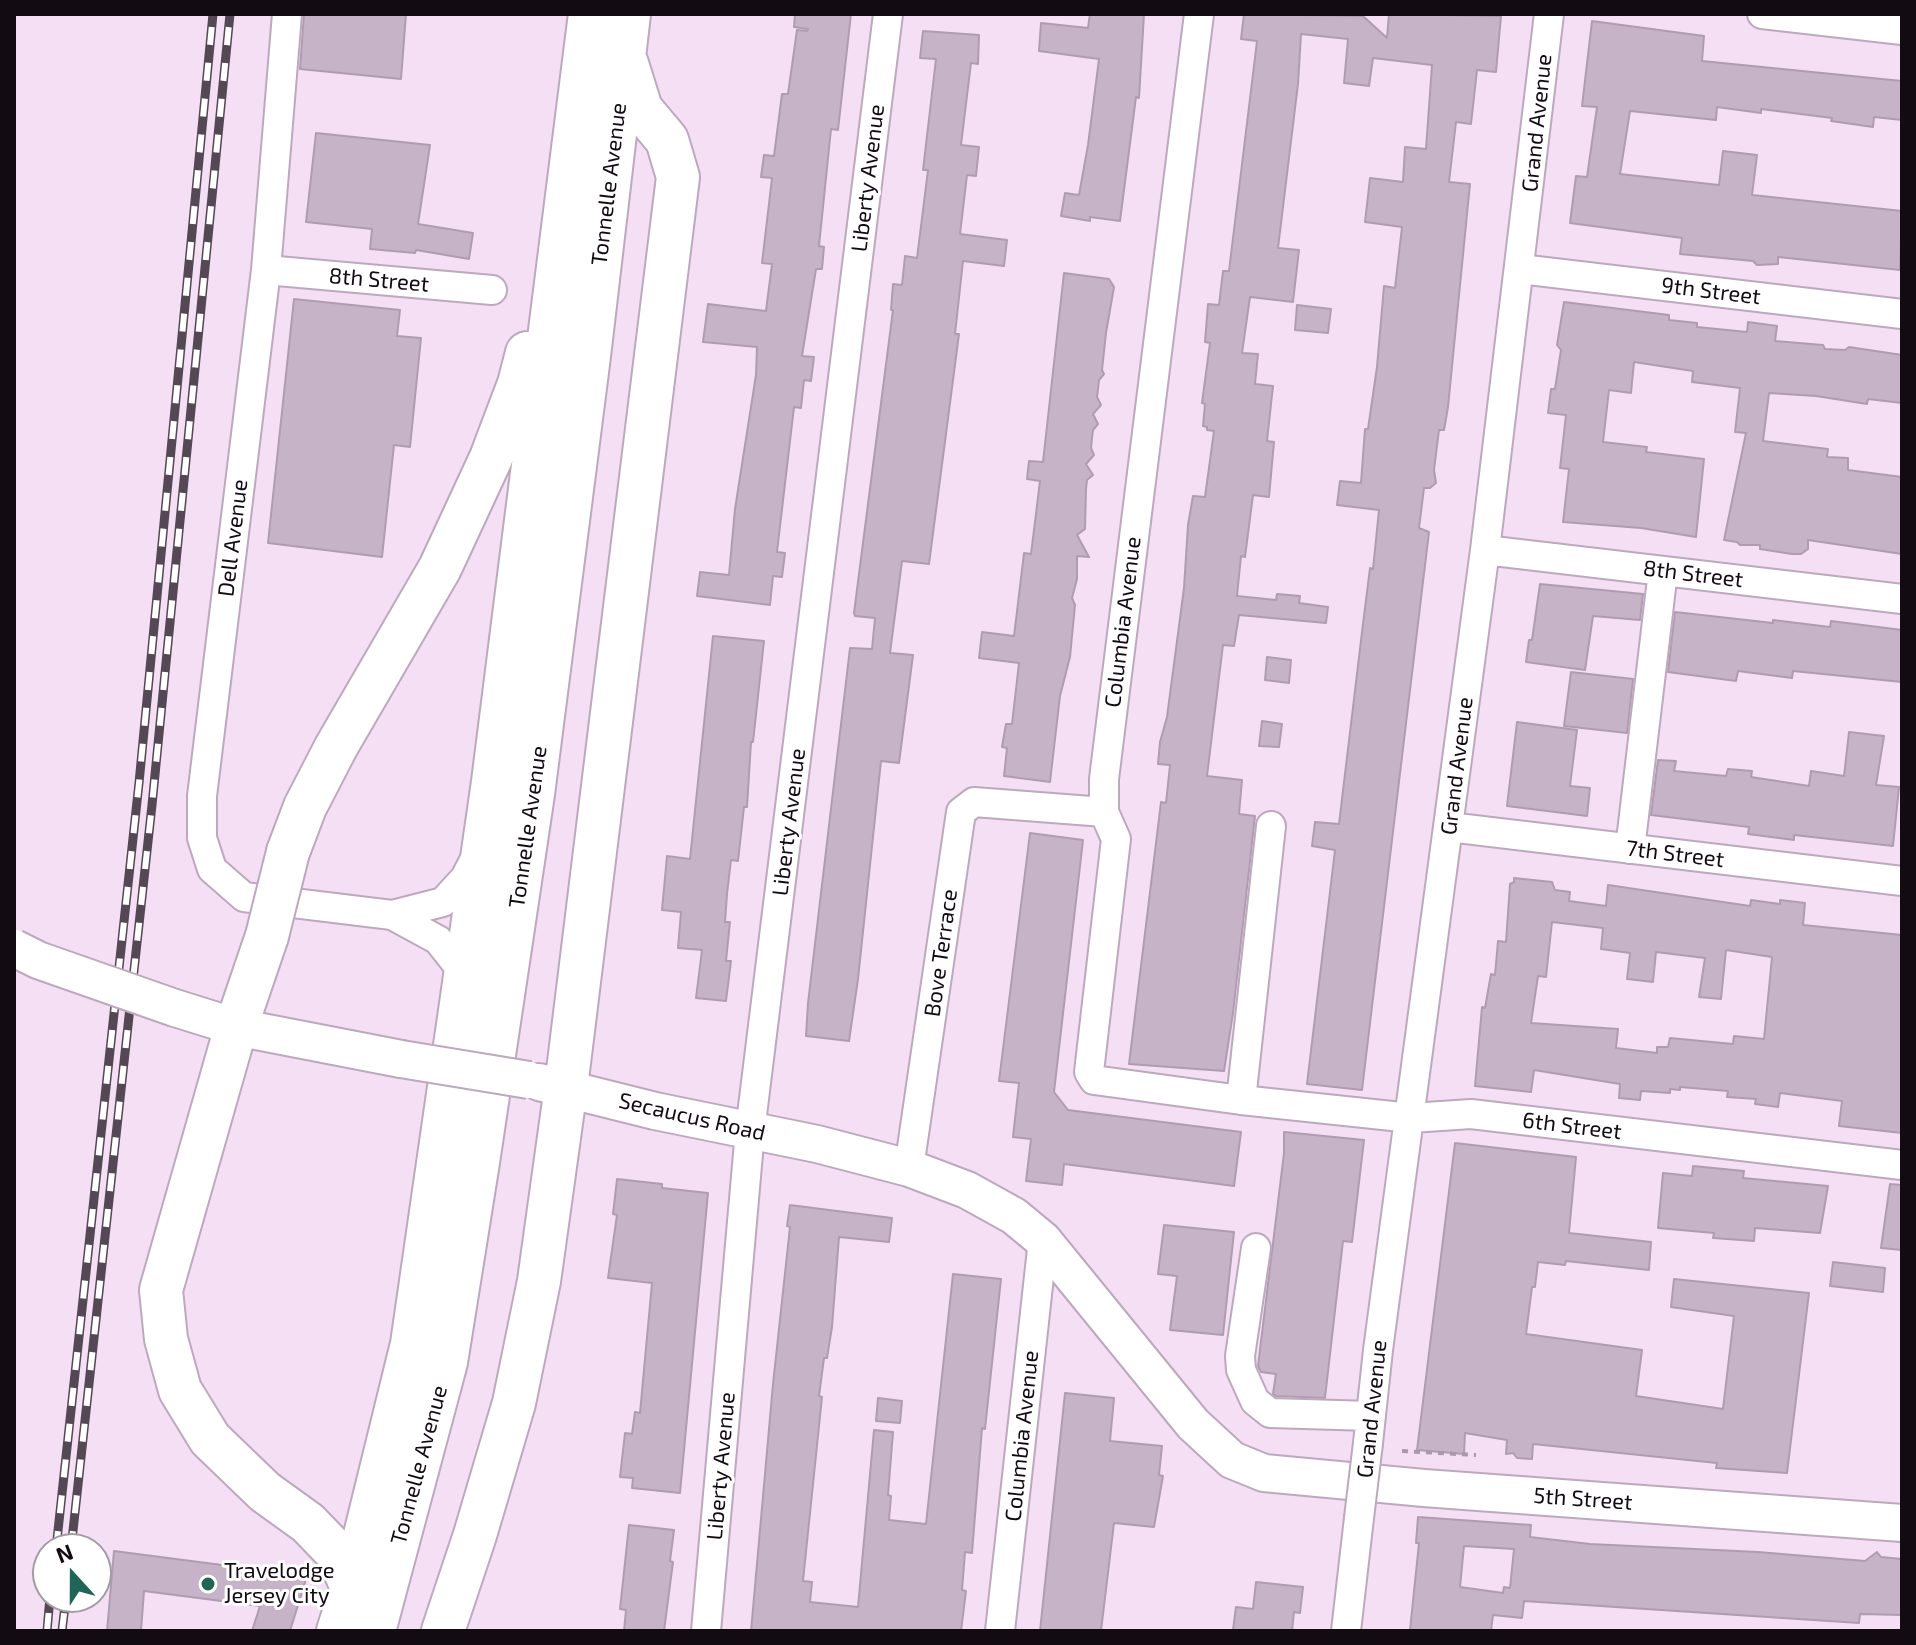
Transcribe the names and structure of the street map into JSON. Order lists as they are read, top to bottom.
{
  "streets": {
    "highway": ["Tonnelle Avenue"],
    "main road": ["Secaucus Road", "5th Street"],
    "street": [
      "Grand Avenue",
      "Liberty Avenue",
      "8th Street",
      "9th Street",
      "Dell Avenue",
      "Columbia Avenue",
      "7th Street",
      "Bove Terrace",
      "6th Street"
    ]
  },
  "crossings": [
    ["Grand Avenue", "8th Street"],
    ["Grand Avenue", "9th Street"],
    ["Grand Avenue", "7th Street"],
    ["Grand Avenue", "6th Street"],
    ["Liberty Avenue", "Secaucus Road"],
    ["Tonnelle Avenue", "Dell Avenue"],
    ["8th Street", "Dell Avenue"],
    ["Columbia Avenue", "Bove Terrace"],
    ["Columbia Avenue", "Secaucus Road"],
    ["Columbia Avenue", "6th Street"],
    ["Bove Terrace", "Secaucus Road"],
    ["Secaucus Road", "5th Street"]
  ],
  "places": ["Travelodge Jersey City"],
  "north": "top"
}
